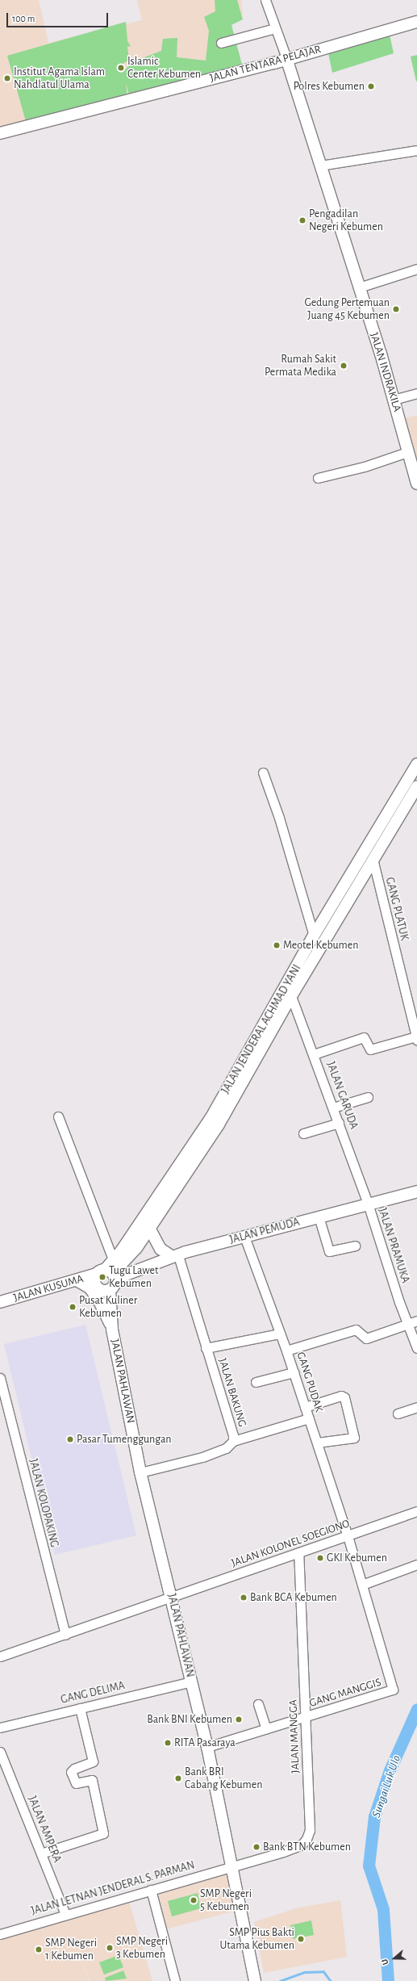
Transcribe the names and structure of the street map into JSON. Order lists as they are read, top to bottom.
{
  "streets": {
    "main road": [
      "JALAN TENTARA PELAJAR",
      "JALAN INDRAKILA",
      "JALAN JENDERAL ACHMAD YANI",
      "JALAN PEMUDA",
      "JALAN KUSUMA",
      "JALAN PAHLAWAN"
    ],
    "street": [
      "GANG PLATUK",
      "JALAN GARUDA",
      "JALAN PRAMUKA",
      "GANG PUDAK",
      "JALAN BAKUNG",
      "JALAN KOLOPAKING",
      "JALAN KOLONEL SOEGIONO",
      "GANG DELIMA",
      "GANG MANGGIS",
      "JALAN MANGGA",
      "JALAN AMPERA",
      "JALAN LETNAN JENDERAL S. PARMAN"
    ]
  },
  "crossings": [
    ["JALAN TENTARA PELAJAR", "JALAN INDRAKILA"],
    ["GANG PLATUK", "JALAN JENDERAL ACHMAD YANI"],
    ["JALAN JENDERAL ACHMAD YANI", "JALAN GARUDA"],
    ["JALAN JENDERAL ACHMAD YANI", "JALAN PEMUDA"],
    ["JALAN JENDERAL ACHMAD YANI", "JALAN KUSUMA"],
    ["JALAN GARUDA", "JALAN PEMUDA"],
    ["JALAN GARUDA", "JALAN PRAMUKA"],
    ["JALAN PEMUDA", "JALAN PRAMUKA"],
    ["JALAN PEMUDA", "JALAN KUSUMA"],
    ["JALAN PEMUDA", "GANG PUDAK"],
    ["JALAN PEMUDA", "JALAN BAKUNG"],
    ["JALAN PAHLAWAN", "JALAN BAKUNG"],
    ["JALAN PAHLAWAN", "JALAN KOLONEL SOEGIONO"],
    ["JALAN PAHLAWAN", "GANG DELIMA"],
    ["JALAN PAHLAWAN", "GANG MANGGIS"],
    ["JALAN PAHLAWAN", "JALAN MANGGA"],
    ["JALAN PAHLAWAN", "JALAN LETNAN JENDERAL S. PARMAN"],
    ["GANG PUDAK", "JALAN KOLONEL SOEGIONO"],
    ["GANG PUDAK", "GANG MANGGIS"],
    ["JALAN KOLOPAKING", "JALAN KOLONEL SOEGIONO"],
    ["JALAN KOLONEL SOEGIONO", "GANG MANGGIS"],
    ["JALAN KOLONEL SOEGIONO", "JALAN MANGGA"],
    ["GANG MANGGIS", "JALAN MANGGA"],
    ["JALAN MANGGA", "JALAN LETNAN JENDERAL S. PARMAN"],
    ["JALAN AMPERA", "JALAN LETNAN JENDERAL S. PARMAN"]
  ],
  "water": ["Sungai Luk Ulo"],
  "places": [
    "Islamic Center Kebumen",
    "Institut Agama Islam Nahdlatul Ulama",
    "Polres Kebumen",
    "Pengadilan Negeri Kebumen",
    "Gedung Pertemuan Juang 45 Kebumen",
    "Rumah Sakit Permata Medika",
    "Meotel Kebumen",
    "Tugu Lawet Kebumen",
    "Pusat Kuliner Kebumen",
    "Pasar Tumenggungan",
    "GKI Kebumen",
    "Bank BCA Kebumen",
    "Bank BNI Kebumen",
    "RITA Pasaraya",
    "Bank BRI Cabang Kebumen",
    "Bank BTN Kebumen",
    "SMP Negeri 5 Kebumen",
    "SMP Pius Bakti Utama Kebumen",
    "SMP Negeri 3 Kebumen",
    "SMP Negeri 1 Kebumen"
  ],
  "scale_bar": "100 m",
  "north": "left"
}
